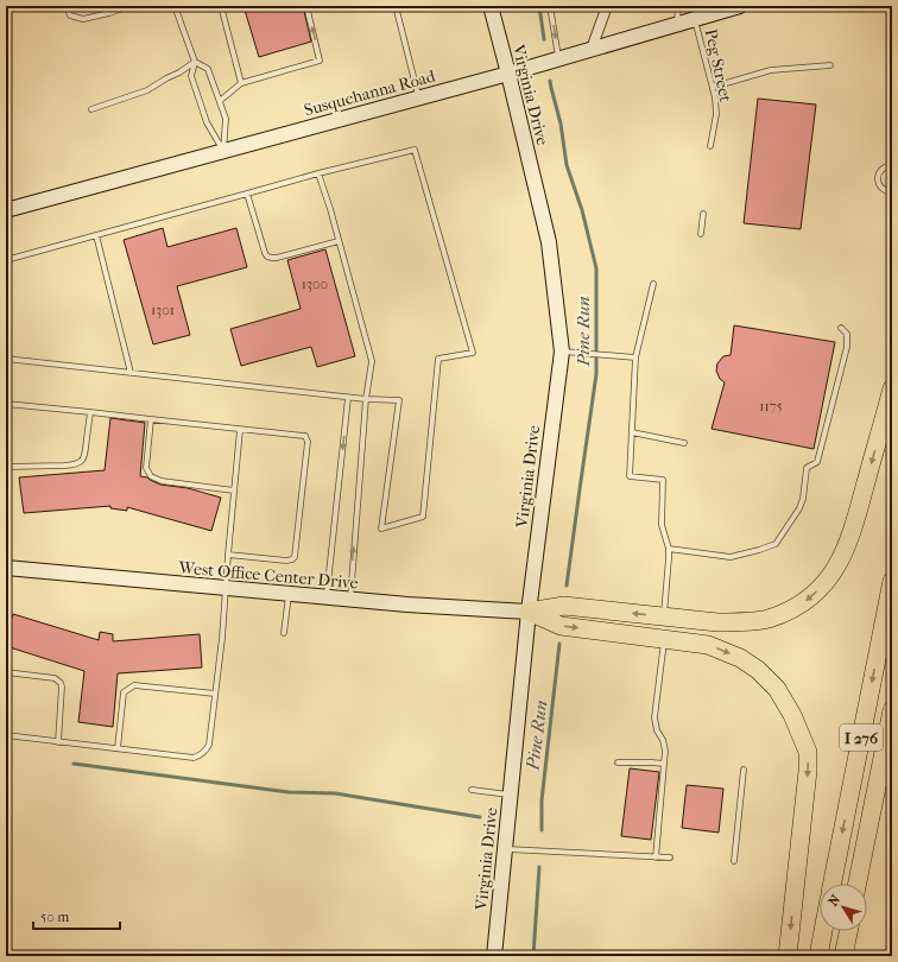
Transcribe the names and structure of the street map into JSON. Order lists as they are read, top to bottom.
{
  "streets": {
    "highway": ["I 276"],
    "main road": ["Susquehanna Road", "Virginia Drive", "West Office Center Drive"],
    "lane": ["Peg Street"]
  },
  "crossings": [
    ["Peg Street", "Susquehanna Road"],
    ["Susquehanna Road", "Virginia Drive"],
    ["Virginia Drive", "West Office Center Drive"]
  ],
  "water": ["Pine Run"],
  "house_numbers": ["1300", "1301", "1175"],
  "scale_bar": "50 m",
  "north": "top left"
}
